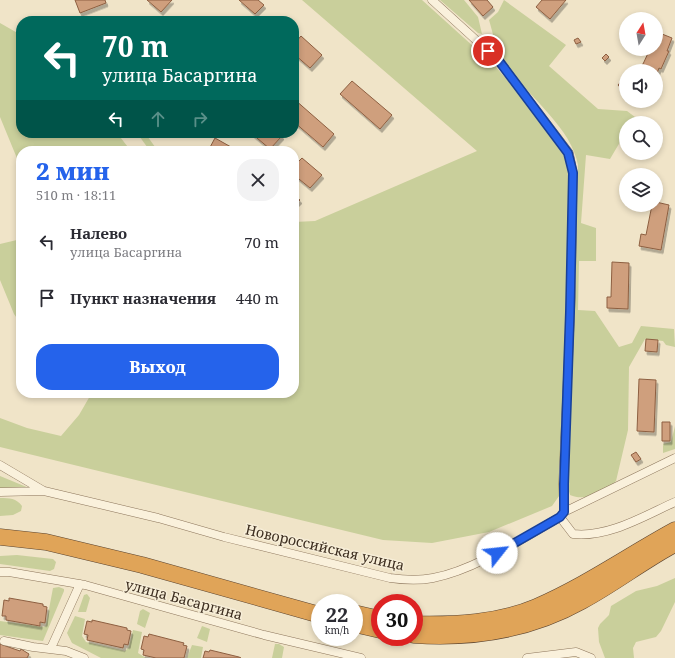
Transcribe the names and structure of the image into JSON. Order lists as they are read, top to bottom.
{
  "streets": {
    "street": ["Новороссийская улица", "улица Басаргина"]
  },
  "north": "top",
  "page": {
    "turn": ["70 m", "улица Басаргина"],
    "heading": ["2 мин", "510 m · 18:11"],
    "list": [
      {
        "name": "Налево",
        "note": "улица Басаргина",
        "value": "70 m"
      },
      {
        "name": "Пункт назначения",
        "value": "440 m"
      }
    ],
    "buttons": "Выход",
    "speed": "22 km/h",
    "limit": "30"
  }
}
